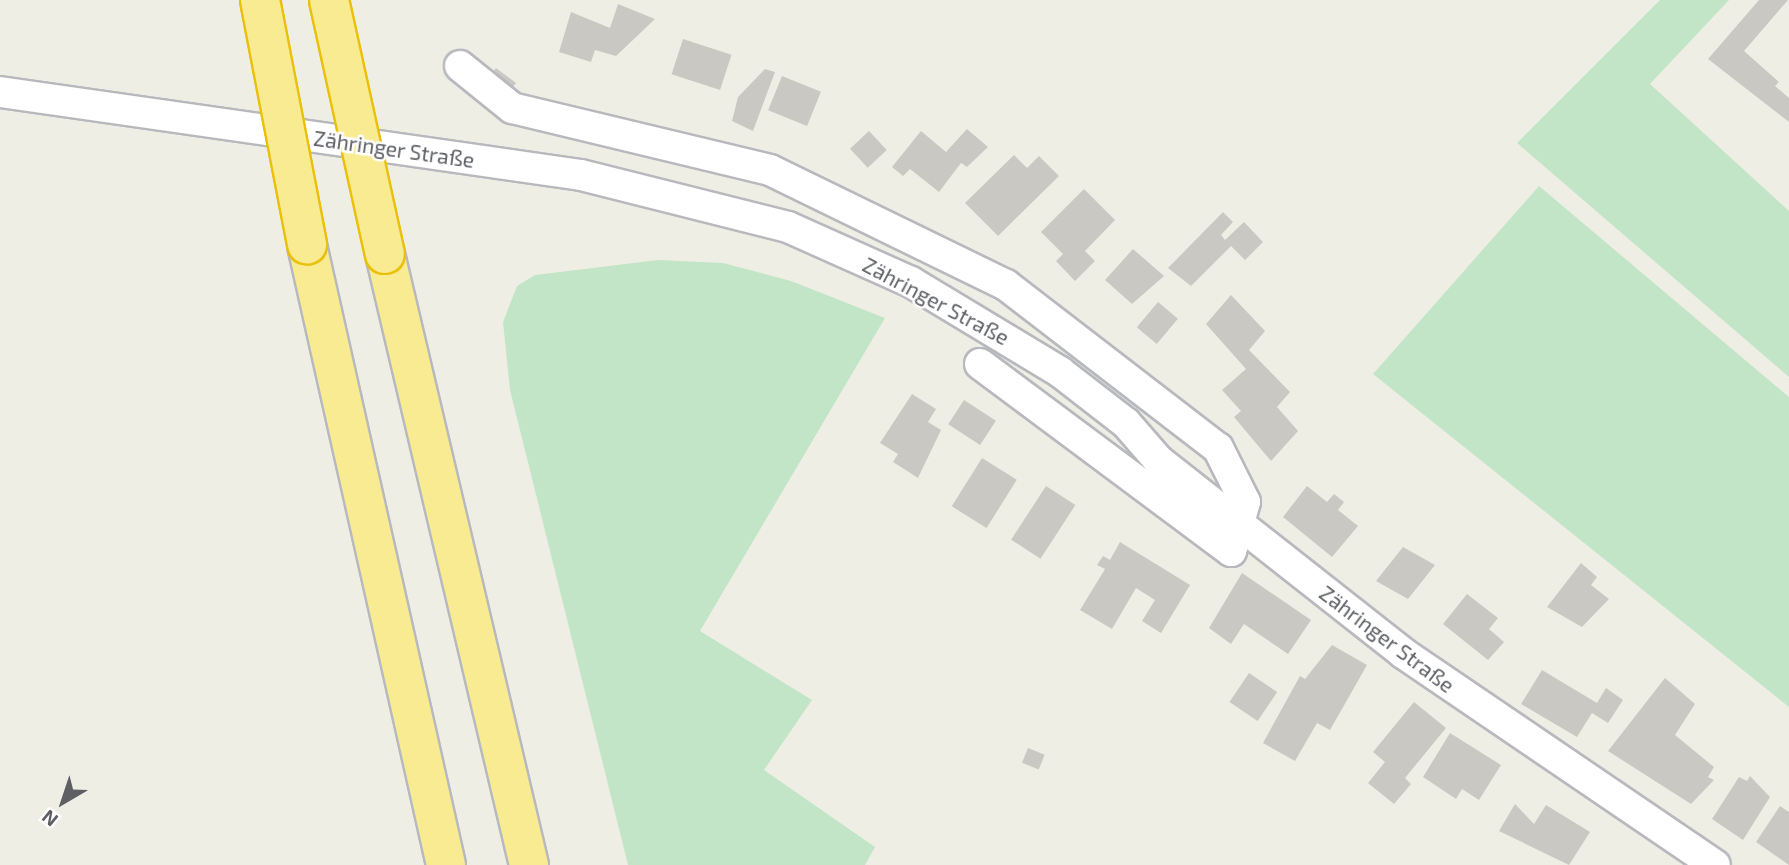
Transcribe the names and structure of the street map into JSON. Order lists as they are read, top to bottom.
{
  "streets": {
    "street": ["Zähringer Straße"]
  },
  "north": "bottom left"
}
